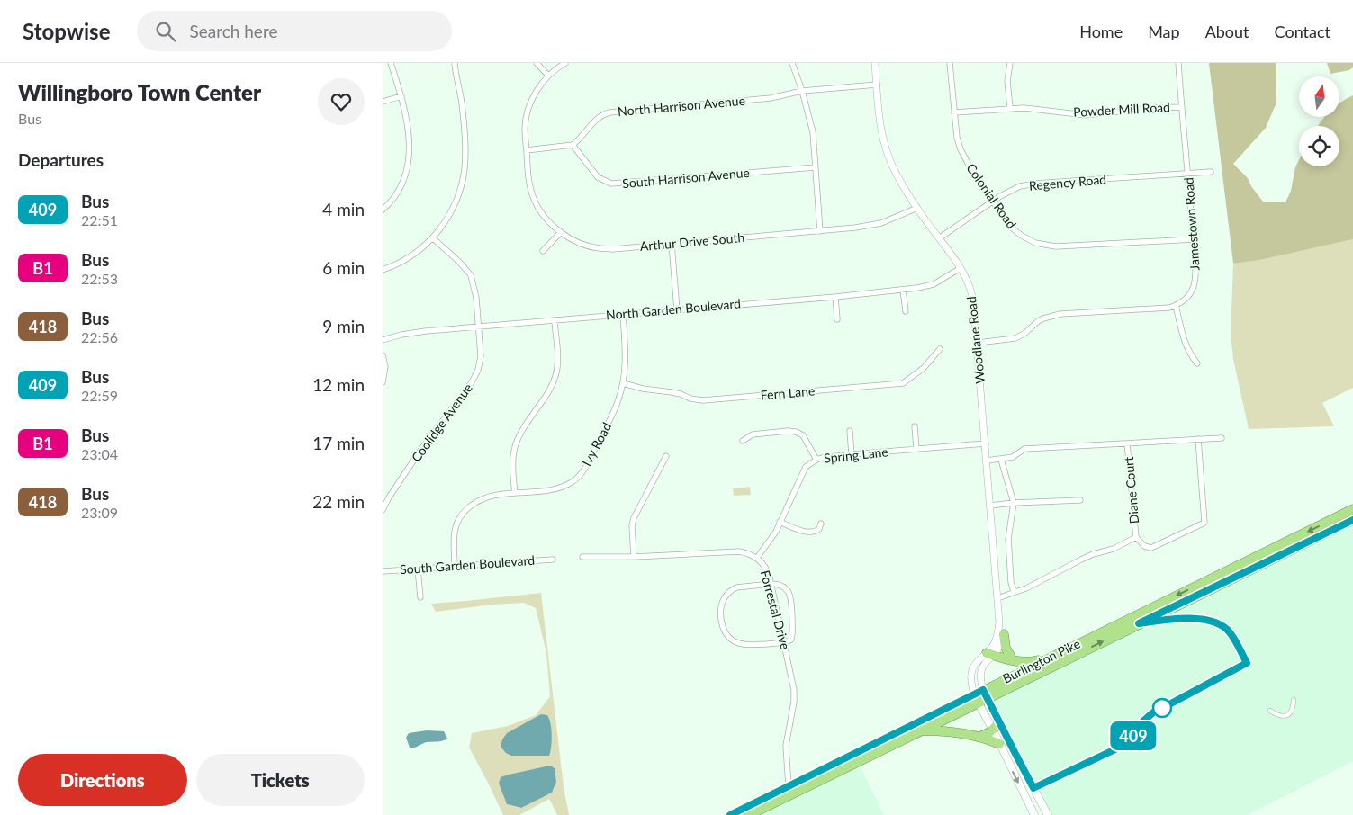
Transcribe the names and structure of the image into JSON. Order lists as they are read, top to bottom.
{
  "streets": {
    "highway": ["Burlington Pike"],
    "street": [
      "North Harrison Avenue",
      "Powder Mill Road",
      "South Harrison Avenue",
      "Regency Road",
      "Colonial Road",
      "Jamestown Road",
      "Arthur Drive South",
      "North Garden Boulevard",
      "Woodlane Road",
      "Fern Lane",
      "Coolidge Avenue",
      "Ivy Road",
      "Spring Lane",
      "Diane Court",
      "South Garden Boulevard",
      "Forrestal Drive"
    ]
  },
  "crossings": [
    ["North Harrison Avenue", "South Harrison Avenue"],
    ["North Harrison Avenue", "Woodlane Road"],
    ["Powder Mill Road", "Colonial Road"],
    ["Powder Mill Road", "Jamestown Road"],
    ["Regency Road", "Colonial Road"],
    ["Regency Road", "Jamestown Road"],
    ["Regency Road", "Woodlane Road"],
    ["Colonial Road", "Jamestown Road"],
    ["Arthur Drive South", "Woodlane Road"],
    ["North Garden Boulevard", "Woodlane Road"],
    ["North Garden Boulevard", "Coolidge Avenue"],
    ["North Garden Boulevard", "Ivy Road"],
    ["Woodlane Road", "Spring Lane"],
    ["Woodlane Road", "Burlington Pike"],
    ["Fern Lane", "Ivy Road"],
    ["Ivy Road", "South Garden Boulevard"],
    ["Spring Lane", "Forrestal Drive"],
    ["Forrestal Drive", "Burlington Pike"]
  ],
  "lines": ["bus line 409"],
  "north": "top",
  "page": {
    "header": "Stopwise",
    "search": "Search here",
    "nav": [
      "Home",
      "Map",
      "About",
      "Contact"
    ],
    "heading": [
      ["Willingboro Town Center", "Bus"],
      "Departures"
    ],
    "on_map": "409",
    "list": [
      {
        "mark": "409",
        "name": "Bus",
        "note": "22:51",
        "value": "4 min"
      },
      {
        "mark": "B1",
        "name": "Bus",
        "note": "22:53",
        "value": "6 min"
      },
      {
        "mark": "418",
        "name": "Bus",
        "note": "22:56",
        "value": "9 min"
      },
      {
        "mark": "409",
        "name": "Bus",
        "note": "22:59",
        "value": "12 min"
      },
      {
        "mark": "B1",
        "name": "Bus",
        "note": "23:04",
        "value": "17 min"
      },
      {
        "mark": "418",
        "name": "Bus",
        "note": "23:09",
        "value": "22 min"
      }
    ],
    "buttons": ["Directions", "Tickets"]
  }
}
